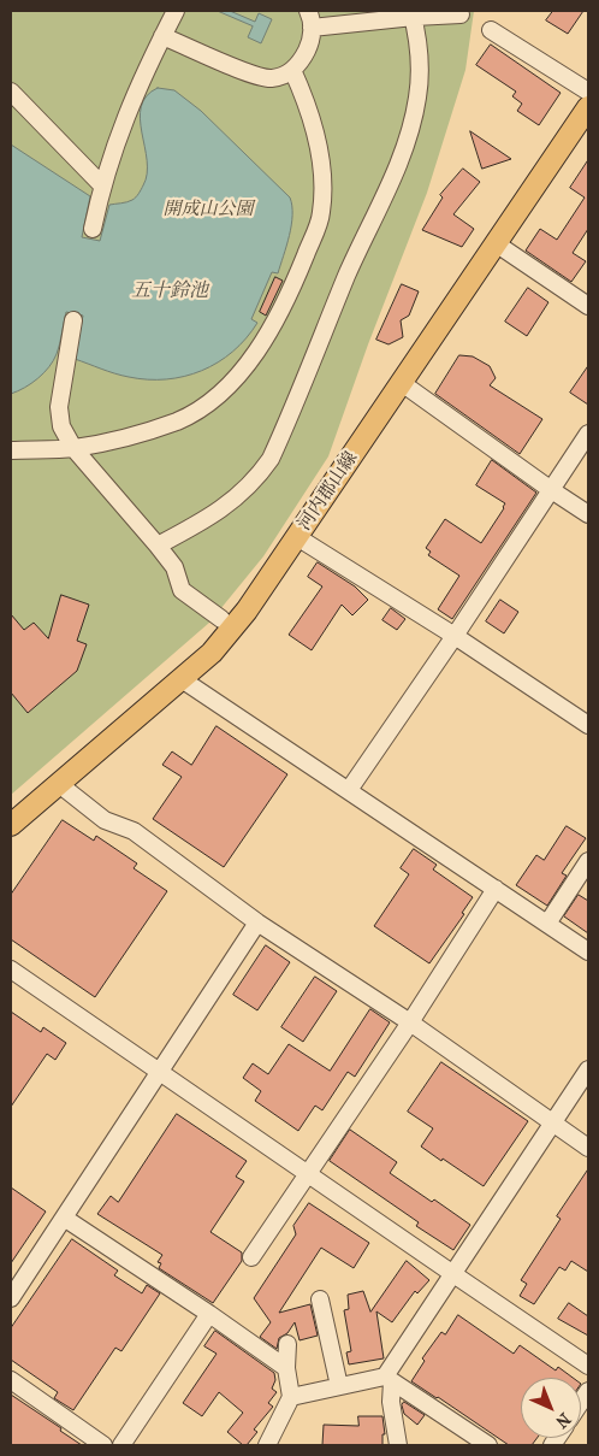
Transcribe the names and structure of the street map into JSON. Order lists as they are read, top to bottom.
{
  "streets": {
    "main road": ["河内郡山線"]
  },
  "water": ["五十鈴池"],
  "parks": ["開成山公園"],
  "north": "bottom right"
}
